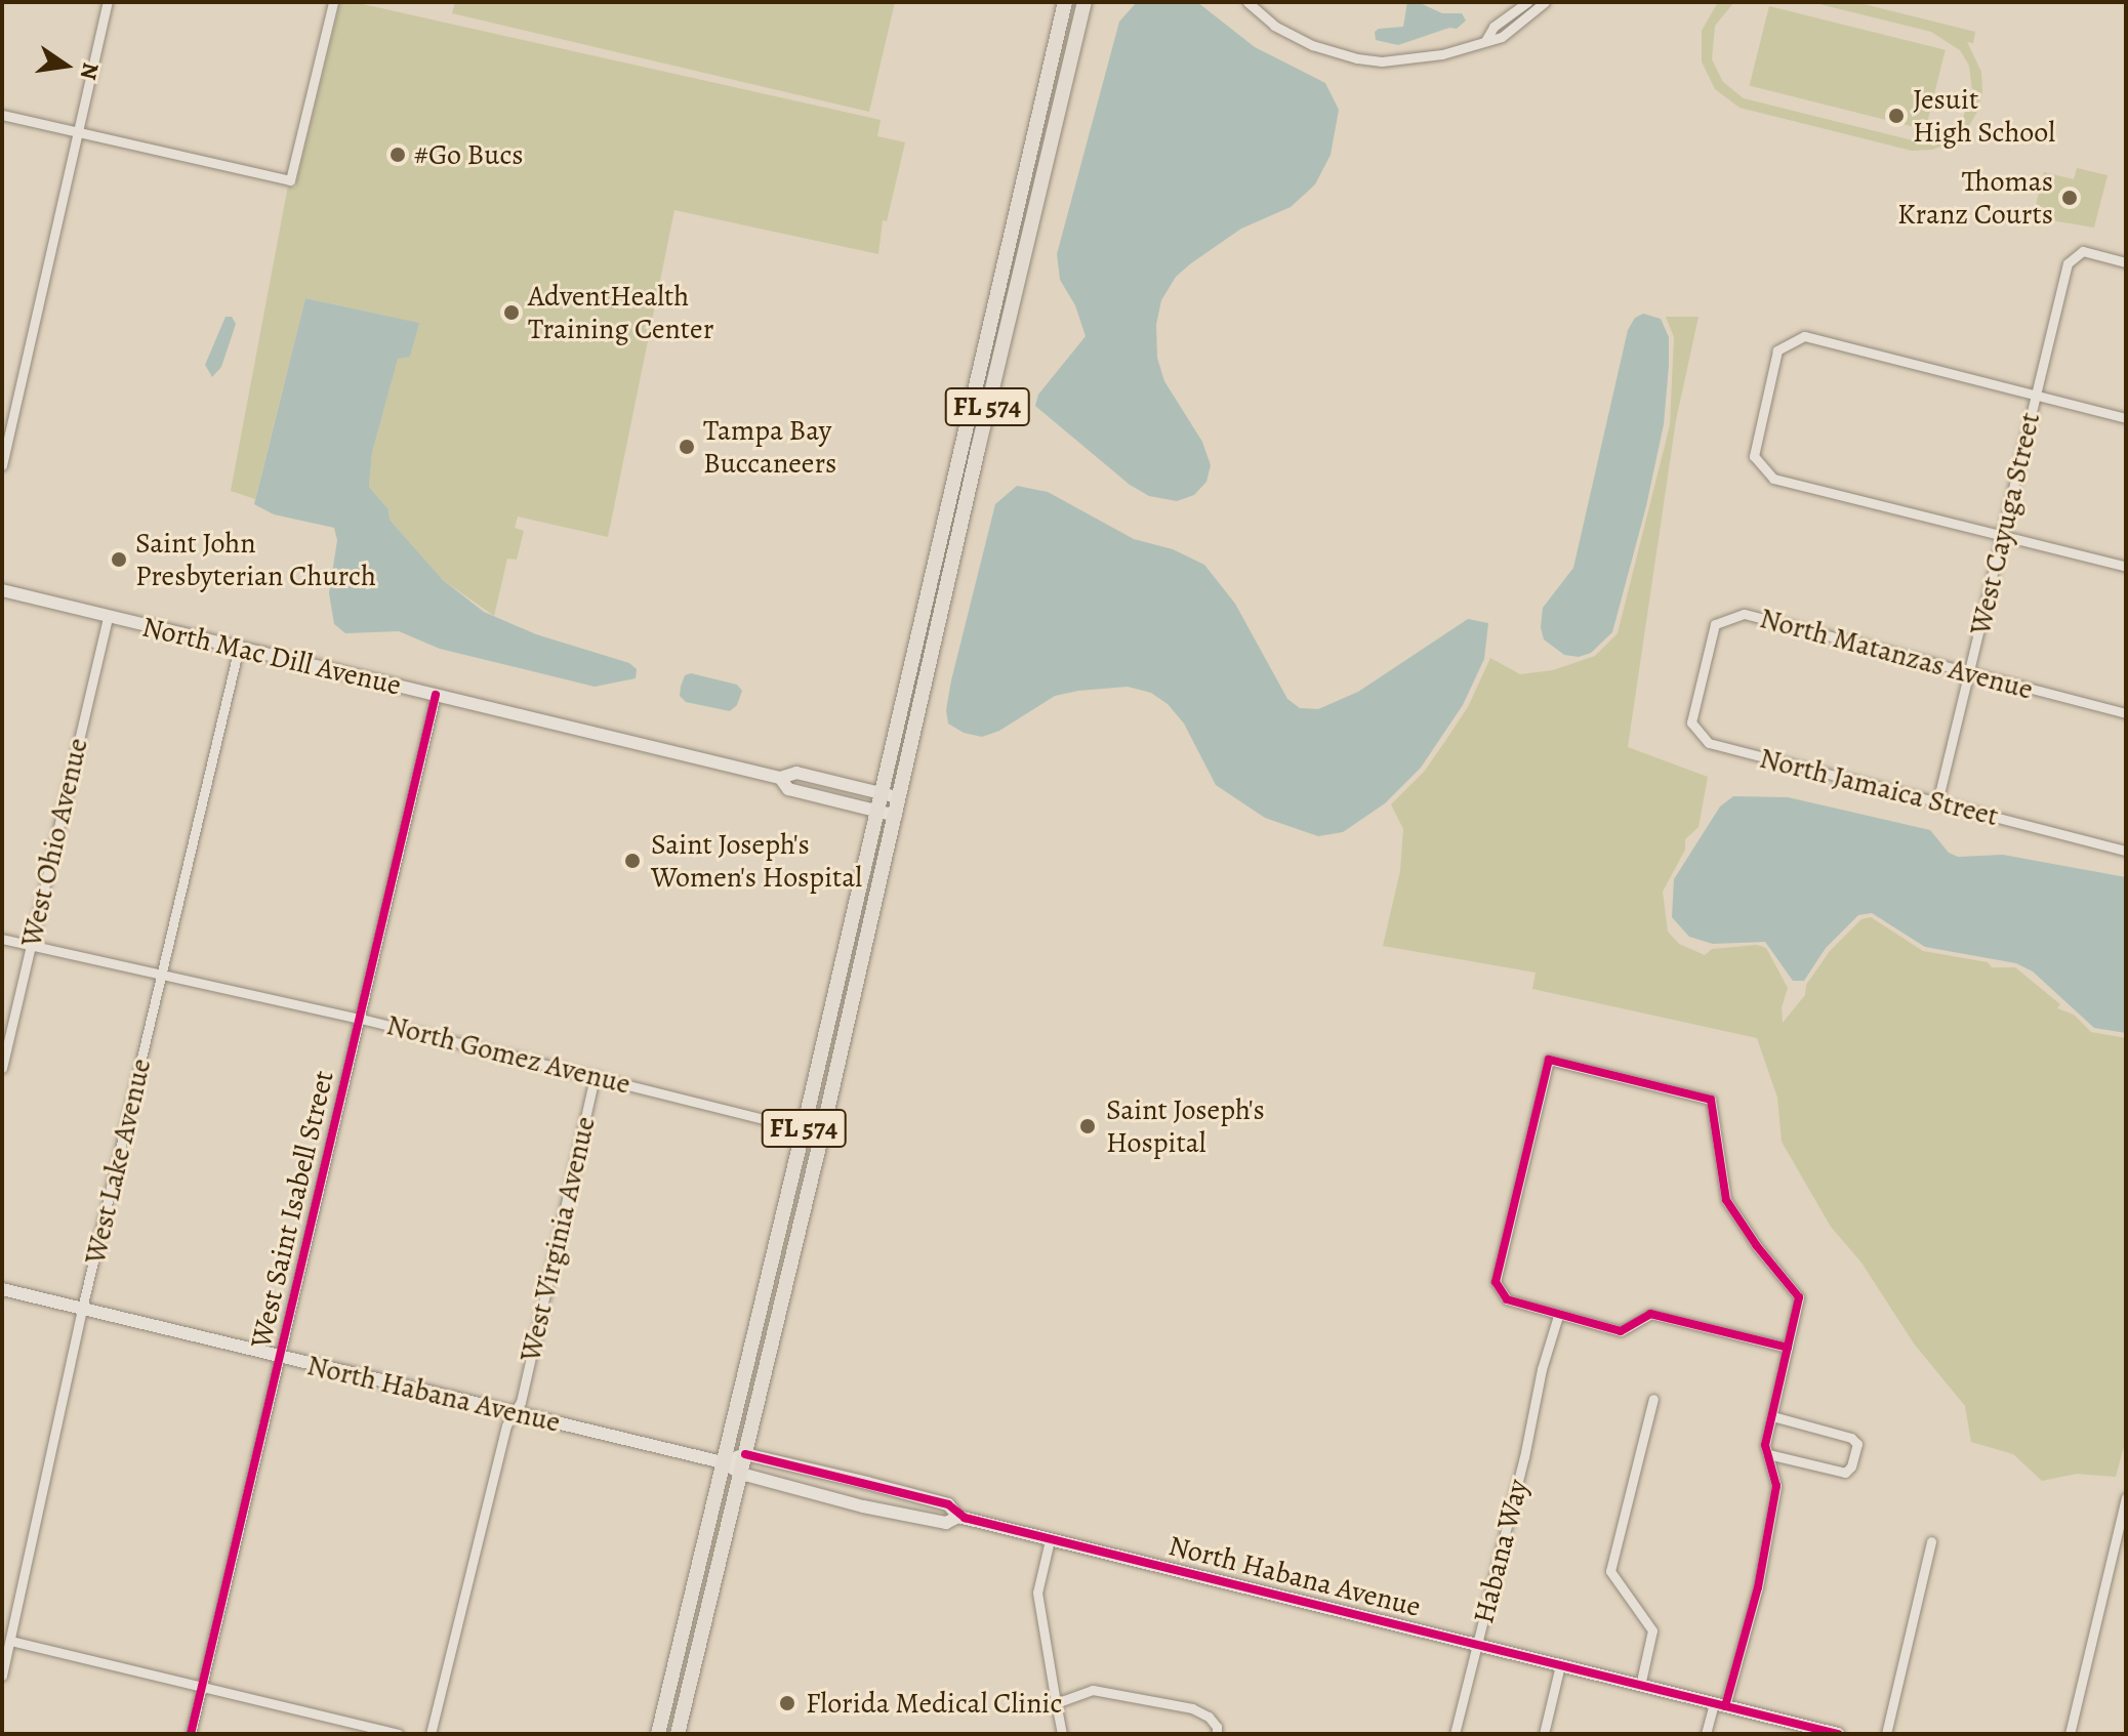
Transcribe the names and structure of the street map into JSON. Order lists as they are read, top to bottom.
{
  "streets": {
    "main road": ["FL 574"],
    "street": [
      "West Cayuga Street",
      "North Matanzas Avenue",
      "North Mac Dill Avenue",
      "North Jamaica Street",
      "West Ohio Avenue",
      "North Gomez Avenue",
      "West Lake Avenue",
      "West Saint Isabell Street",
      "West Virginia Avenue",
      "North Habana Avenue",
      "Habana Way"
    ]
  },
  "crossings": [
    ["FL 574", "North Mac Dill Avenue"],
    ["FL 574", "North Gomez Avenue"],
    ["FL 574", "North Habana Avenue"],
    ["West Cayuga Street", "North Matanzas Avenue"],
    ["West Cayuga Street", "North Jamaica Street"],
    ["North Matanzas Avenue", "North Jamaica Street"],
    ["North Mac Dill Avenue", "West Ohio Avenue"],
    ["North Mac Dill Avenue", "West Lake Avenue"],
    ["North Mac Dill Avenue", "West Saint Isabell Street"],
    ["West Ohio Avenue", "North Gomez Avenue"],
    ["North Gomez Avenue", "West Lake Avenue"],
    ["North Gomez Avenue", "West Saint Isabell Street"],
    ["North Gomez Avenue", "West Virginia Avenue"],
    ["West Lake Avenue", "North Habana Avenue"],
    ["West Saint Isabell Street", "North Habana Avenue"],
    ["West Virginia Avenue", "North Habana Avenue"],
    ["North Habana Avenue", "Habana Way"]
  ],
  "places": [
    "Jesuit High School",
    "#Go Bucs",
    "Thomas Kranz Courts",
    "AdventHealth Training Center",
    "Tampa Bay Buccaneers",
    "Saint John Presbyterian Church",
    "Saint Joseph's Women's Hospital",
    "Saint Joseph's Hospital",
    "Florida Medical Clinic"
  ],
  "north": "right"
}
